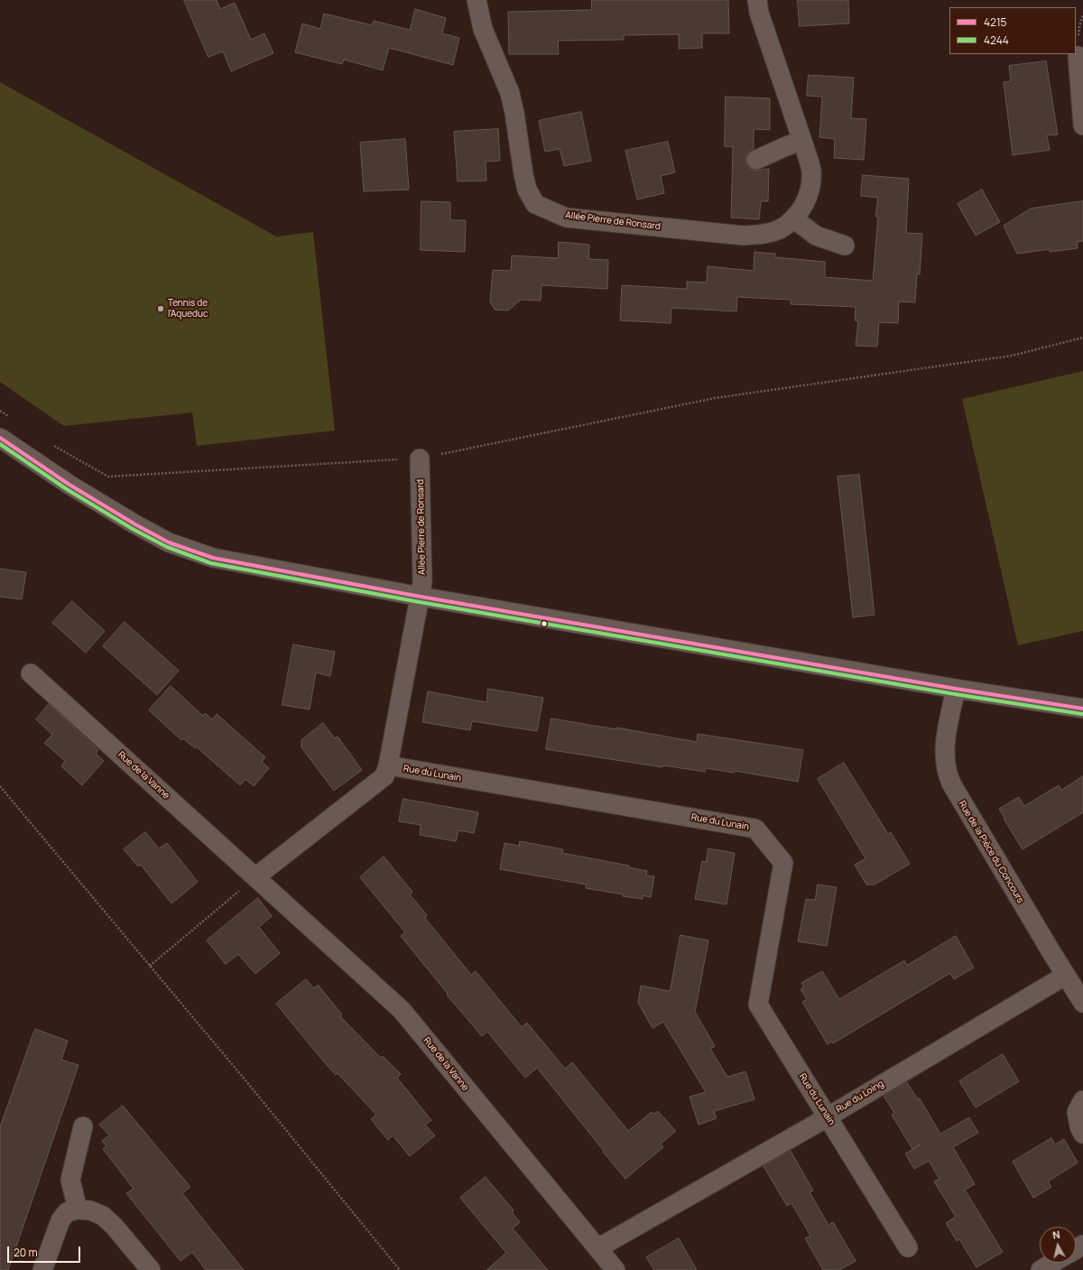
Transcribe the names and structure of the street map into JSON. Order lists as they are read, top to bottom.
{
  "streets": {
    "street": [
      "Allée Pierre de Ronsard",
      "Rue du Lunain",
      "Rue de la Vanne",
      "Rue de la Pièce du Concours",
      "Rue du Loing"
    ]
  },
  "crossings": [
    ["Rue du Lunain", "Rue du Loing"],
    ["Rue de la Vanne", "Rue du Loing"],
    ["Rue de la Pièce du Concours", "Rue du Loing"]
  ],
  "places": ["Tennis de l'Aqueduc"],
  "lines": ["transit line 4215", "transit line 4244"],
  "legend": ["4215", "4244"],
  "scale_bar": "20 m",
  "north": "top"
}
